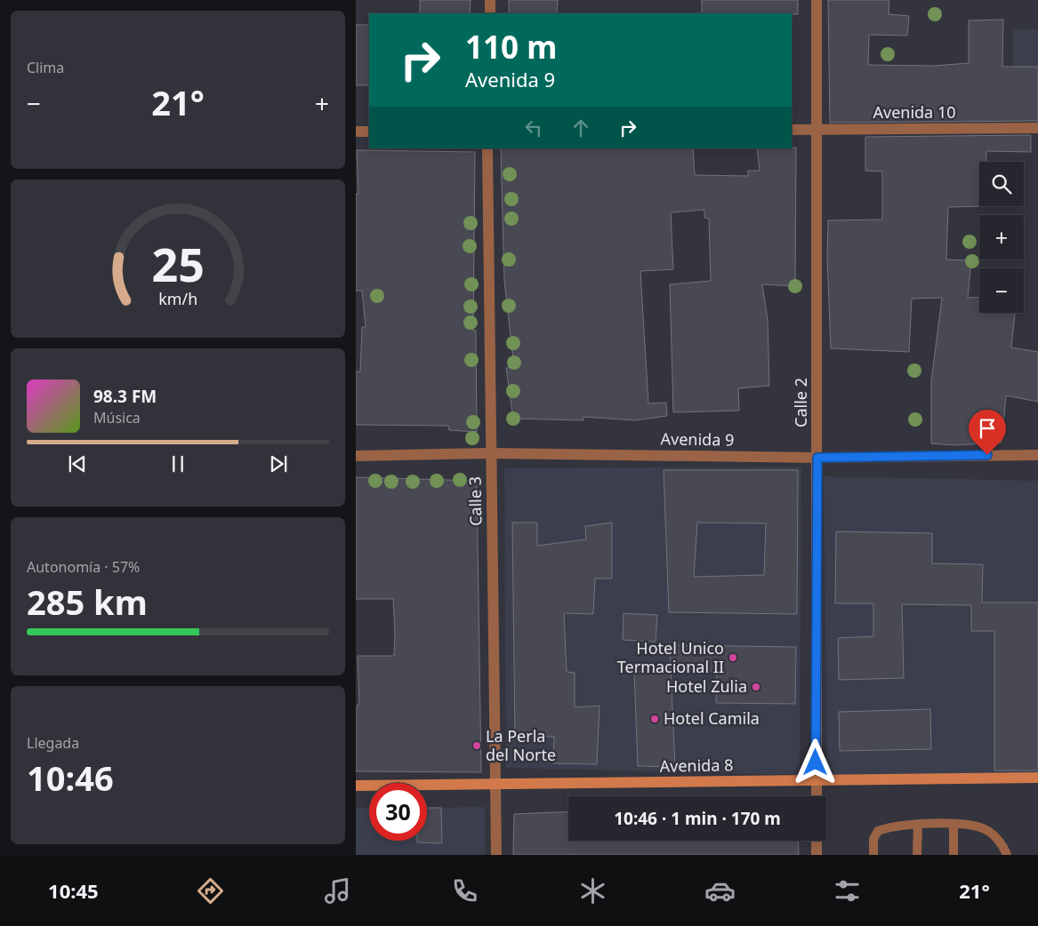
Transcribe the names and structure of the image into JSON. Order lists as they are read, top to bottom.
{
  "streets": {
    "main road": ["Avenida 8"],
    "street": [
      "Avenida 10",
      "Calle 2",
      "Avenida 9",
      "Calle 3"
    ]
  },
  "crossings": [
    ["Avenida 10", "Calle 2"],
    ["Calle 2", "Avenida 9"],
    ["Calle 2", "Avenida 8"],
    ["Avenida 9", "Calle 3"],
    ["Calle 3", "Avenida 8"]
  ],
  "places": [
    "Hotel Unico Termacional II",
    "Hotel Zulia",
    "Hotel Camila",
    "La Perla del Norte"
  ],
  "page": {
    "tile": [
      "Clima",
      ["Autonomía · 57%", "285 km"],
      ["Llegada", "10:46"]
    ],
    "turn": ["110 m", "Avenida 9"],
    "heat": ["−", "21°", "+"],
    "map_buttons": ["+", "−"],
    "song": ["98.3 FM", "Música"],
    "limit": "30",
    "trip": "10:46 · 1 min · 170 m",
    "tabs": ["10:45", "21°"],
    "gauge": ["25", "km/h"]
  }
}
